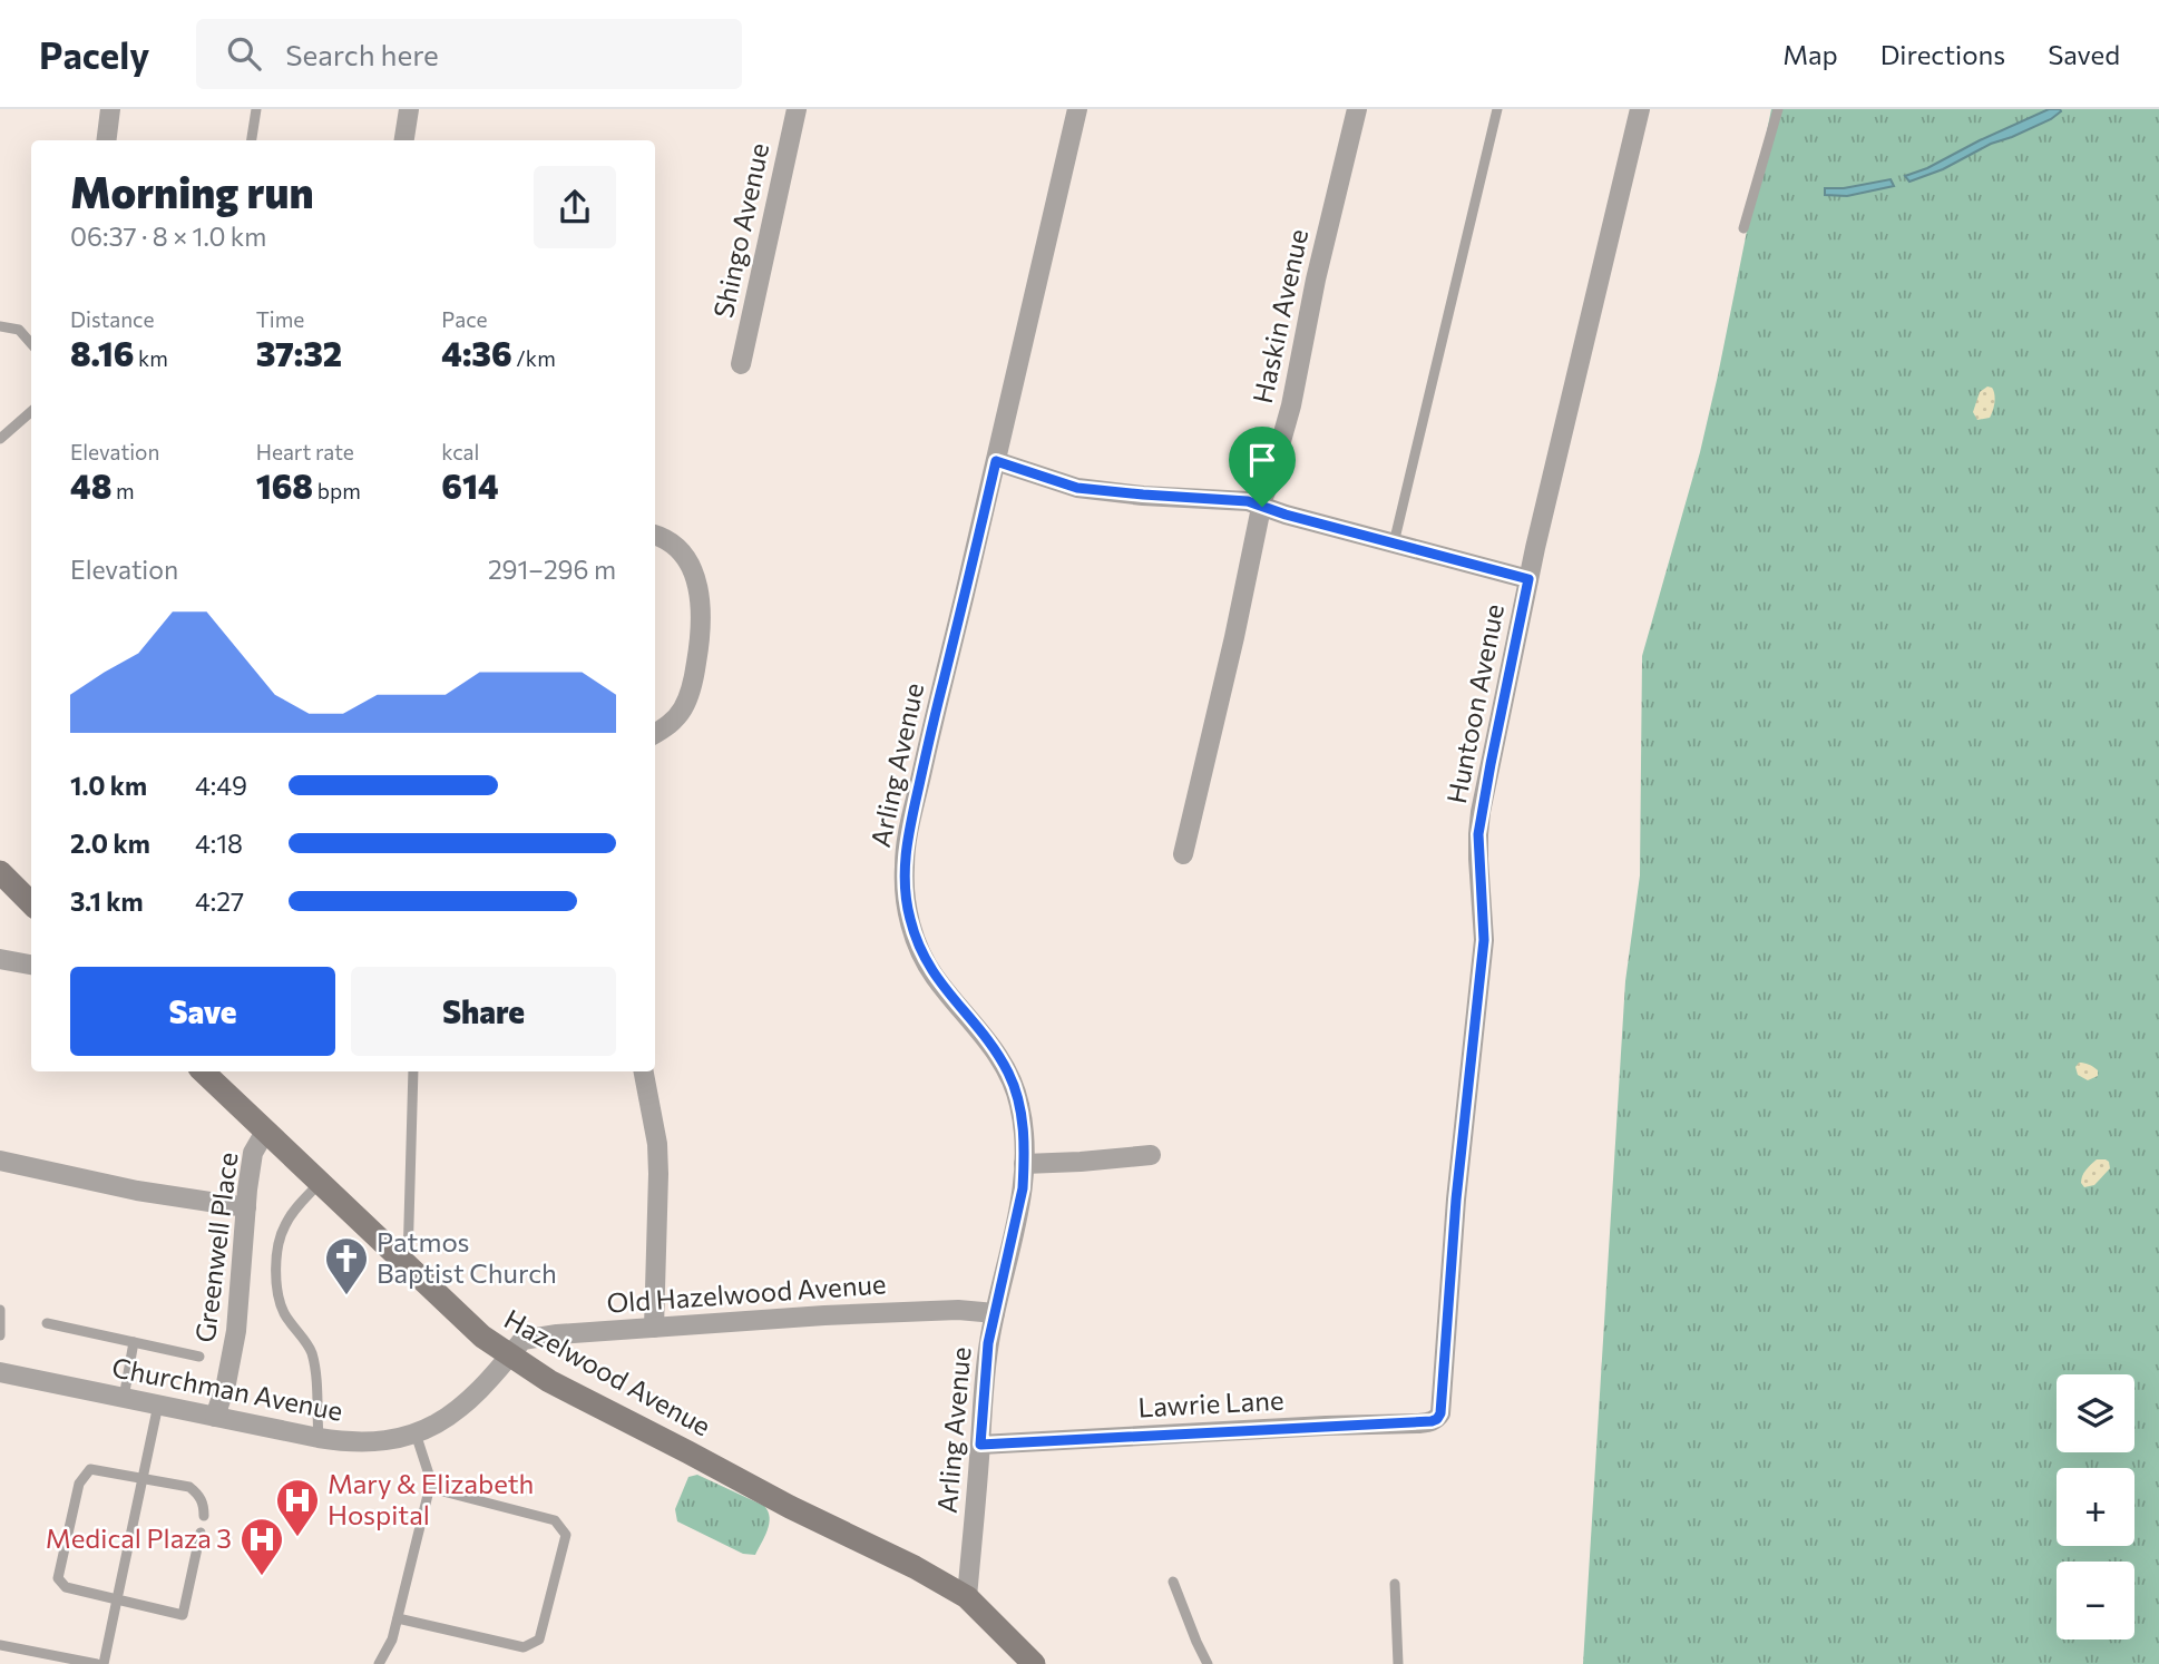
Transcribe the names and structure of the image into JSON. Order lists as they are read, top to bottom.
{
  "streets": {
    "street": [
      "Shingo Avenue",
      "Haskin Avenue",
      "Huntoon Avenue",
      "Arling Avenue",
      "Greenwell Place",
      "Old Hazelwood Avenue",
      "Hazelwood Avenue",
      "Churchman Avenue",
      "Lawrie Lane"
    ]
  },
  "crossings": [
    ["Huntoon Avenue", "Lawrie Lane"],
    ["Arling Avenue", "Old Hazelwood Avenue"],
    ["Arling Avenue", "Hazelwood Avenue"],
    ["Arling Avenue", "Lawrie Lane"],
    ["Greenwell Place", "Hazelwood Avenue"],
    ["Greenwell Place", "Churchman Avenue"],
    ["Old Hazelwood Avenue", "Hazelwood Avenue"],
    ["Old Hazelwood Avenue", "Churchman Avenue"],
    ["Hazelwood Avenue", "Churchman Avenue"]
  ],
  "places": {
    "church": ["Patmos Baptist Church"],
    "hospital": ["Mary & Elizabeth Hospital", "Medical Plaza 3"]
  },
  "page": {
    "header": "Pacely",
    "search": "Search here",
    "nav": ["Map", "Directions", "Saved"],
    "heading": ["Morning run", "06:37 · 8 × 1.0 km"],
    "stats": [
      ["Distance", "8.16 km"],
      ["Time", "37:32"],
      ["Pace", "4:36 /km"],
      ["Elevation", "48 m"],
      ["Heart rate", "168 bpm"],
      ["kcal", "614"]
    ],
    "chart": ["Elevation", "291–296 m"],
    "list": [
      {
        "name": "1.0 km",
        "note": "4:49"
      },
      {
        "name": "2.0 km",
        "note": "4:18"
      },
      {
        "name": "3.1 km",
        "note": "4:27"
      }
    ],
    "buttons": ["Save", "Share"],
    "map_buttons": ["+", "−"]
  }
}
